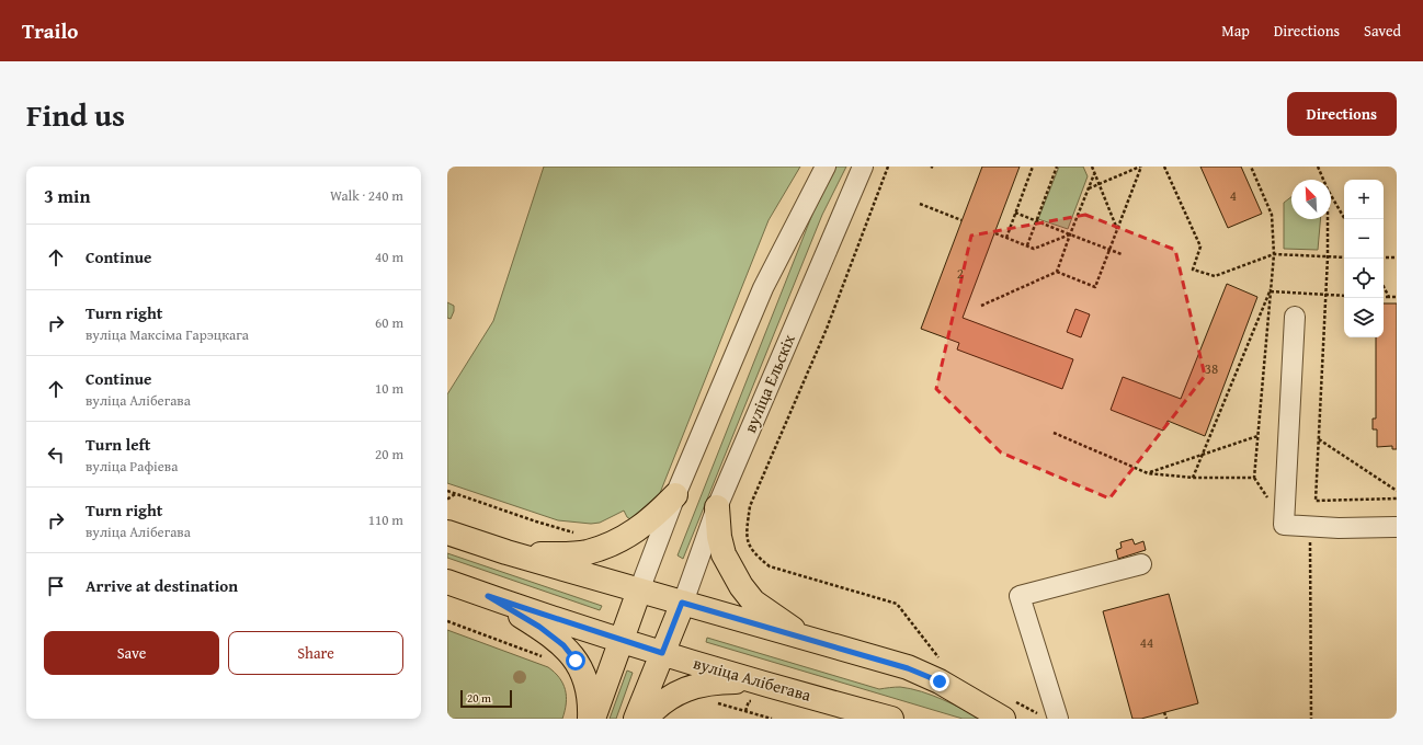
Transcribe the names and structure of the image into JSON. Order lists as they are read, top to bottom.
{
  "streets": {
    "main road": ["вуліца Алібегава"],
    "street": ["вуліца Ельскіх"]
  },
  "house_numbers": [
    "4",
    "2",
    "38",
    "44"
  ],
  "scale_bar": "20 m",
  "north": "top left",
  "page": {
    "header": "Trailo",
    "nav": ["Map", "Directions", "Saved"],
    "title": "Find us",
    "buttons": [
      "Directions",
      ["Save", "Share"]
    ],
    "heading": ["3 min", "Walk · 240 m"],
    "map_buttons": ["+", "−"],
    "list": [
      ["Continue", "40 m"],
      ["Turn right", "вуліца Максіма Гарэцкага", "60 m"],
      ["Continue", "вуліца Алібегава", "10 m"],
      ["Turn left", "вуліца Рафіева", "20 m"],
      ["Turn right", "вуліца Алібегава", "110 m"],
      "Arrive at destination"
    ],
    "scale": "20 m"
  }
}
